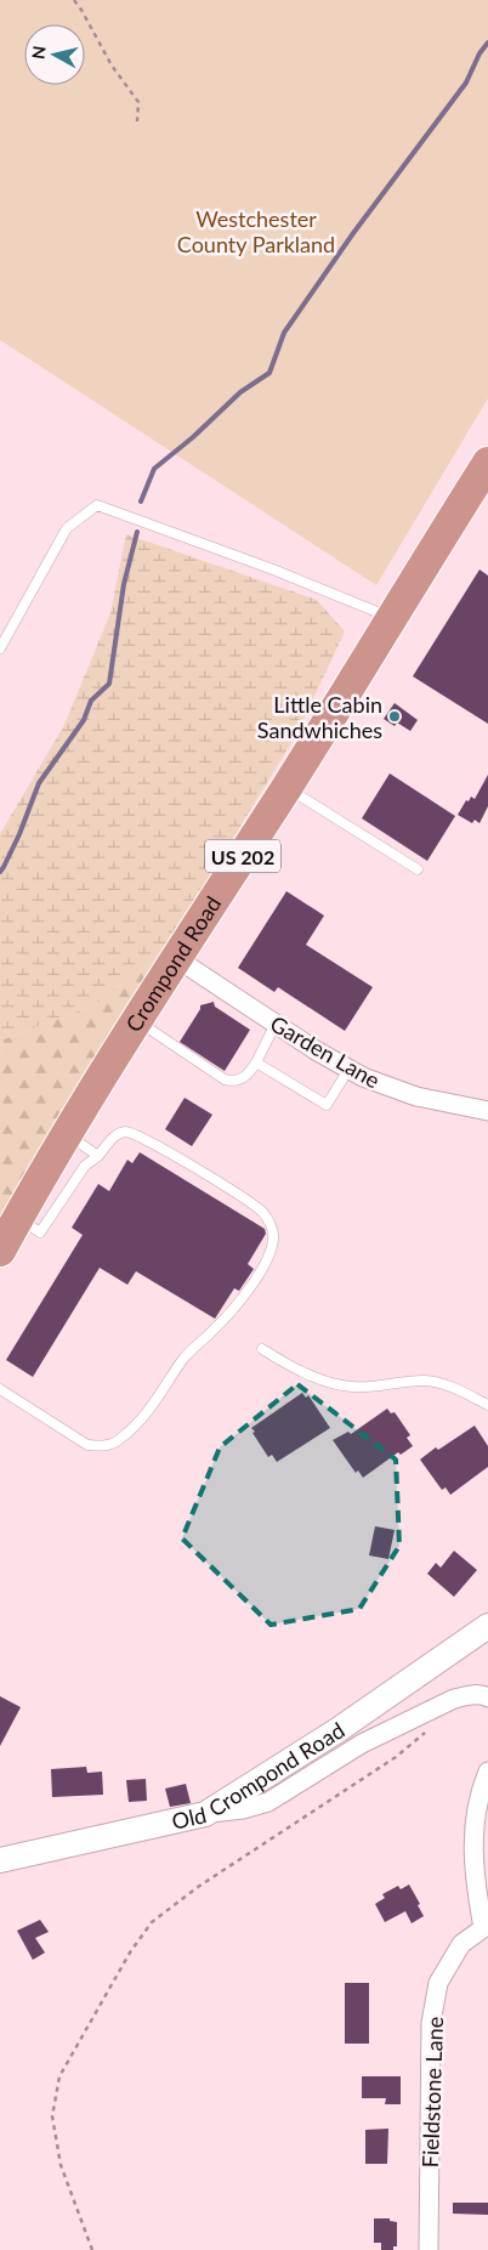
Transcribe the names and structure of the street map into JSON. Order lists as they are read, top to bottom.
{
  "streets": {
    "highway": ["US 202", "Crompond Road"],
    "street": ["Garden Lane", "Old Crompond Road", "Fieldstone Lane"]
  },
  "crossings": [
    ["Crompond Road", "Garden Lane"]
  ],
  "parks": ["Westchester County Parkland"],
  "places": ["Little Cabin Sandwhiches"],
  "north": "left"
}
